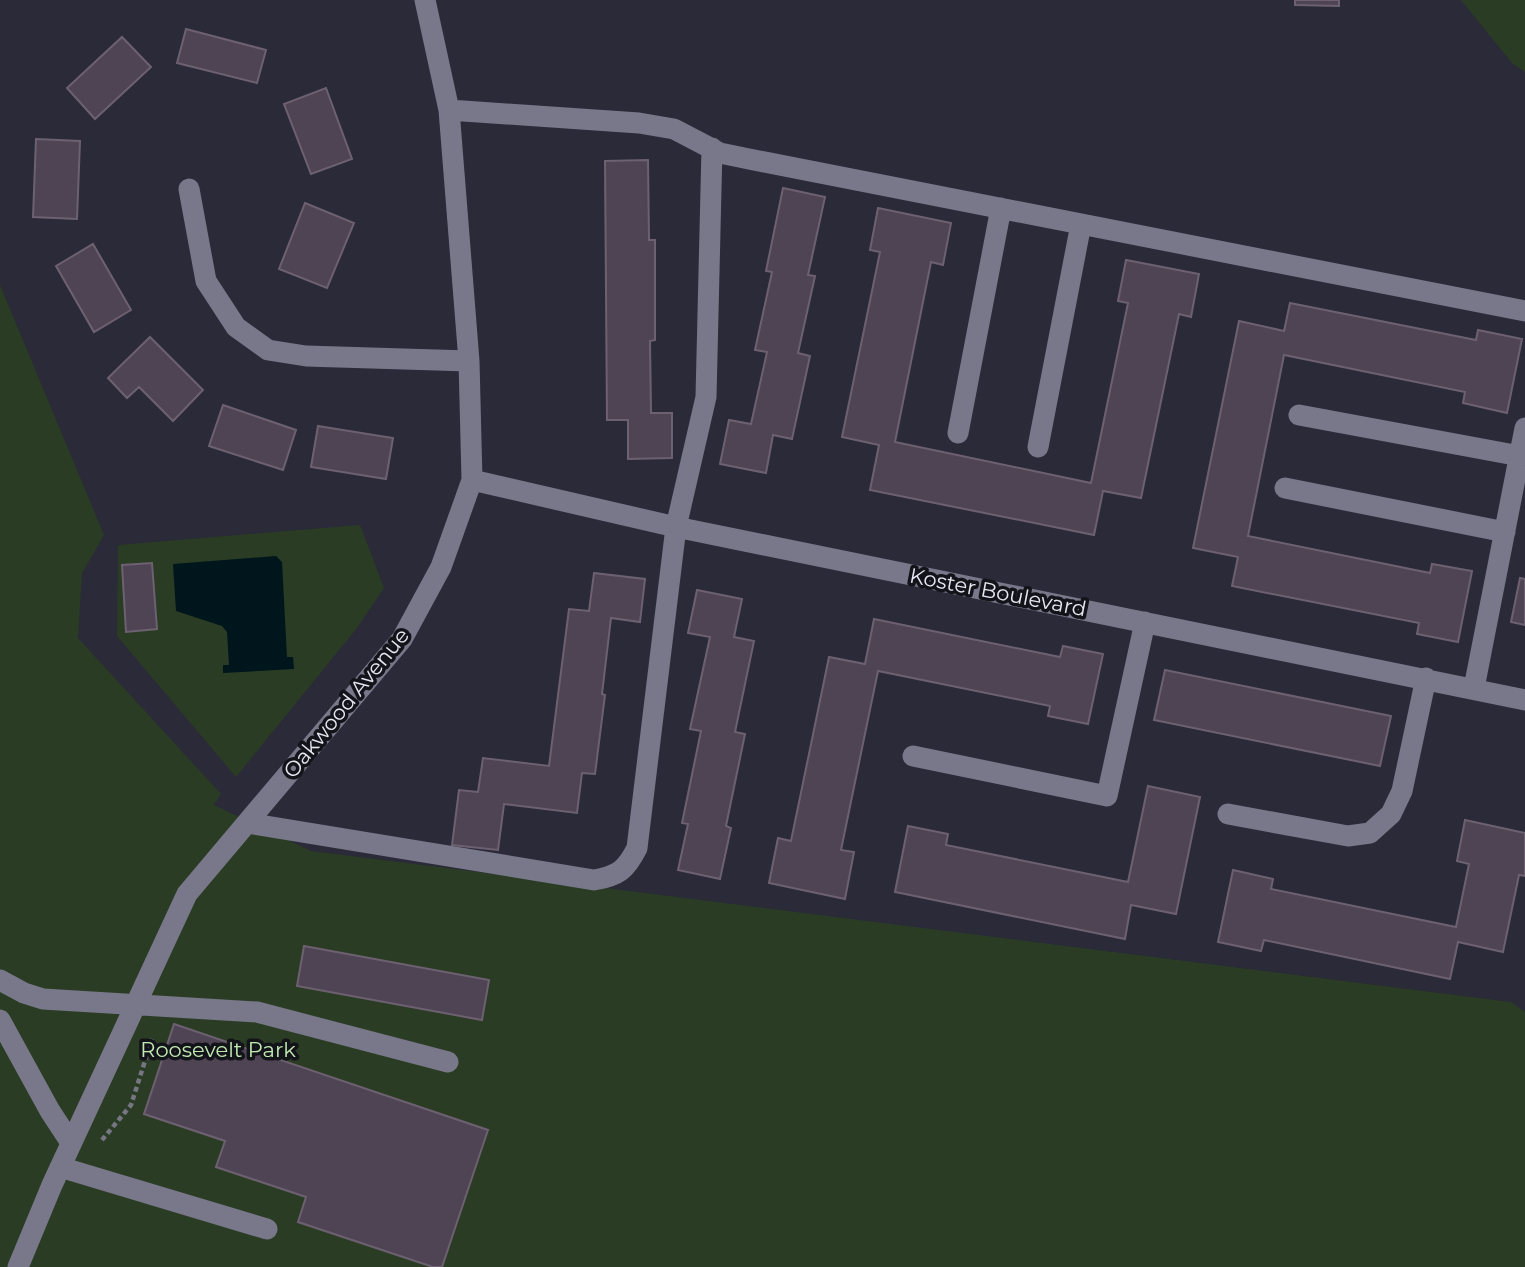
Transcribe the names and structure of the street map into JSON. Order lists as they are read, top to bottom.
{
  "streets": {
    "street": ["Koster Boulevard", "Oakwood Avenue"]
  },
  "crossings": [
    ["Koster Boulevard", "Oakwood Avenue"]
  ],
  "parks": ["Roosevelt Park"]
}
